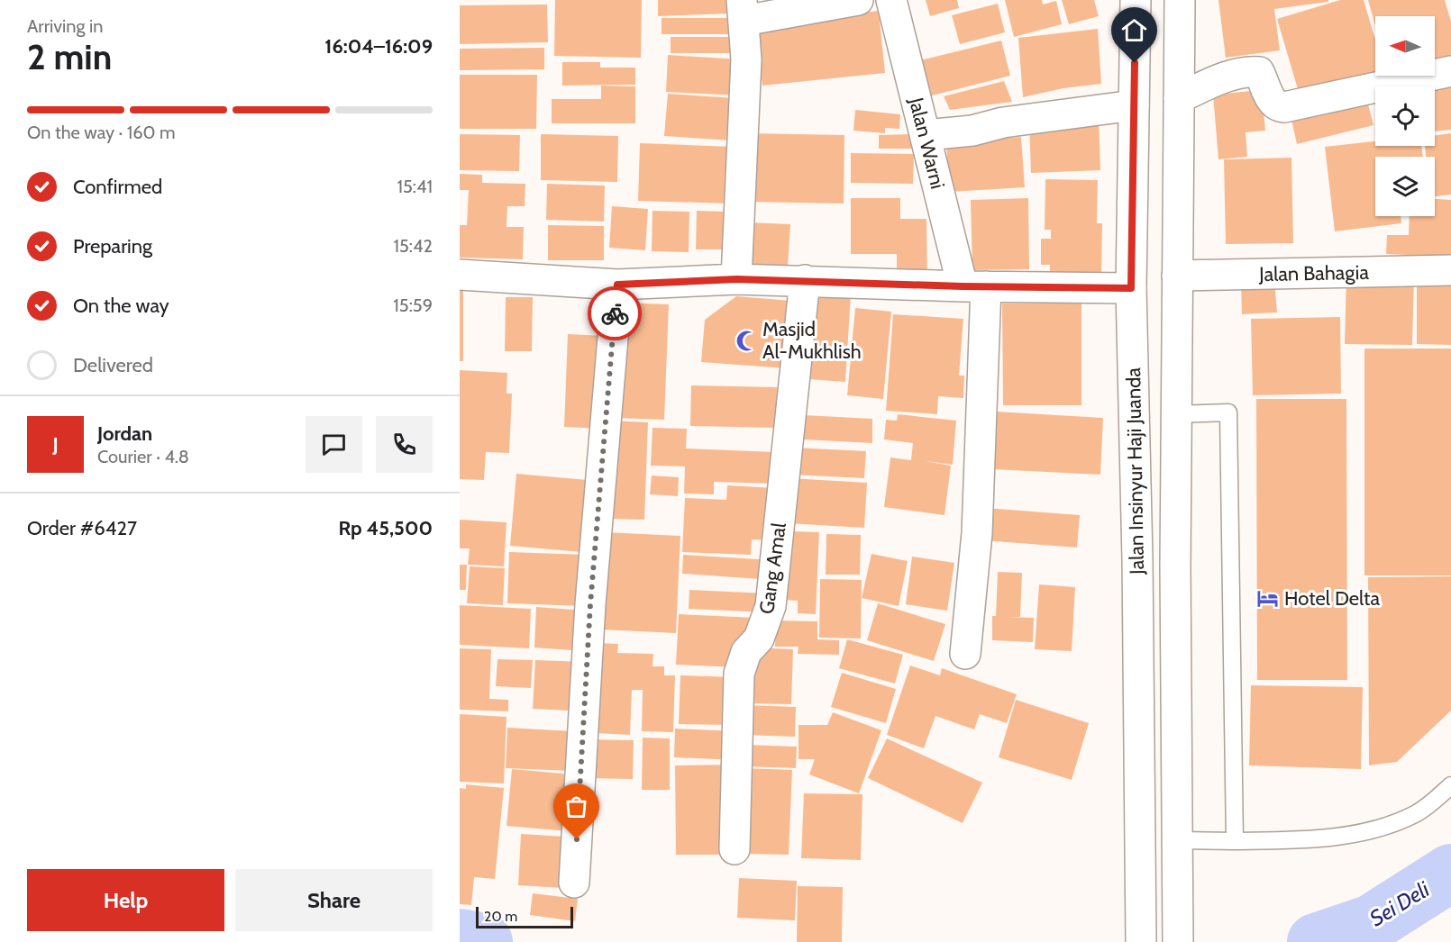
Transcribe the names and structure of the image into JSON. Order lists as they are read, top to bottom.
{
  "streets": {
    "street": [
      "Jalan Warni",
      "Jalan Bahagia",
      "Jalan Insinyur Haji Juanda",
      "Gang Amal"
    ]
  },
  "crossings": [
    ["Jalan Bahagia", "Jalan Insinyur Haji Juanda"]
  ],
  "water": ["Sei Deli"],
  "places": {
    "mosque": ["Masjid Al-Mukhlish"],
    "hotel": ["Hotel Delta"]
  },
  "scale_bar": "20 m",
  "north": "left",
  "page": {
    "heading": ["2 min", "Arriving in", "16:04–16:09"],
    "panel": [
      "Jordan",
      "Courier · 4.8",
      "Order #6427",
      "Rp 45,500"
    ],
    "bar": "On the way · 160 m",
    "list": [
      ["Confirmed", "15:41"],
      ["Preparing", "15:42"],
      ["On the way", "15:59"],
      "Delivered"
    ],
    "round": "J",
    "buttons": ["Help", "Share"],
    "scale": "20 m"
  }
}
